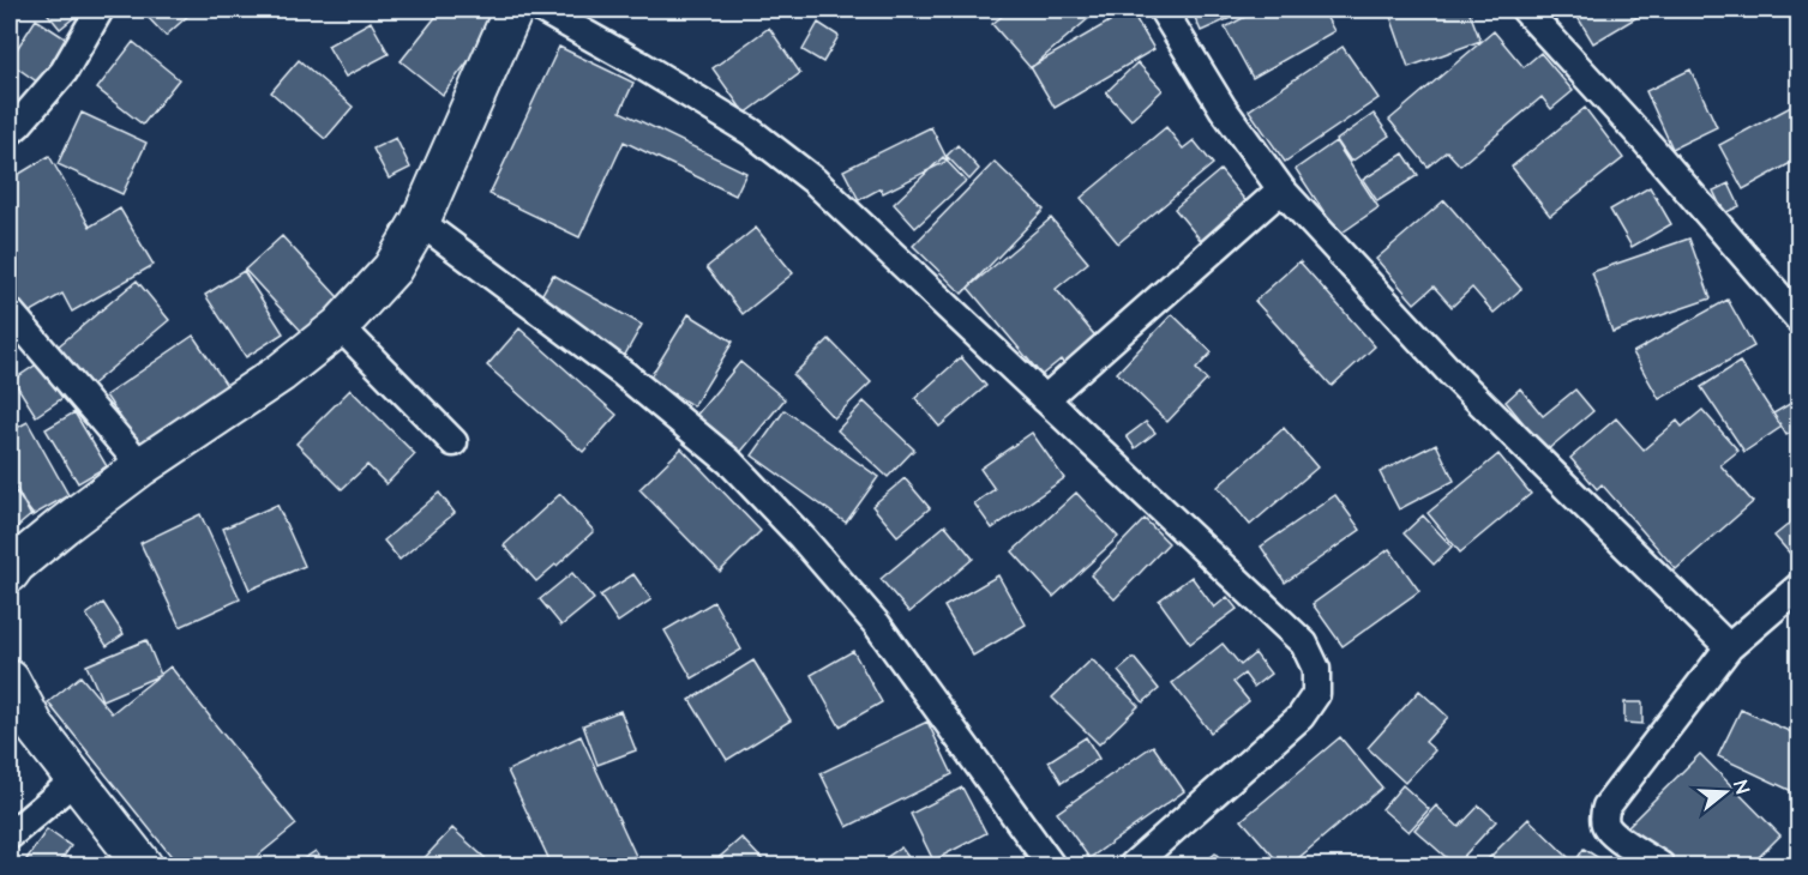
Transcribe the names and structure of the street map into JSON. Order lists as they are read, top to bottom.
{
  "north": "right"
}
